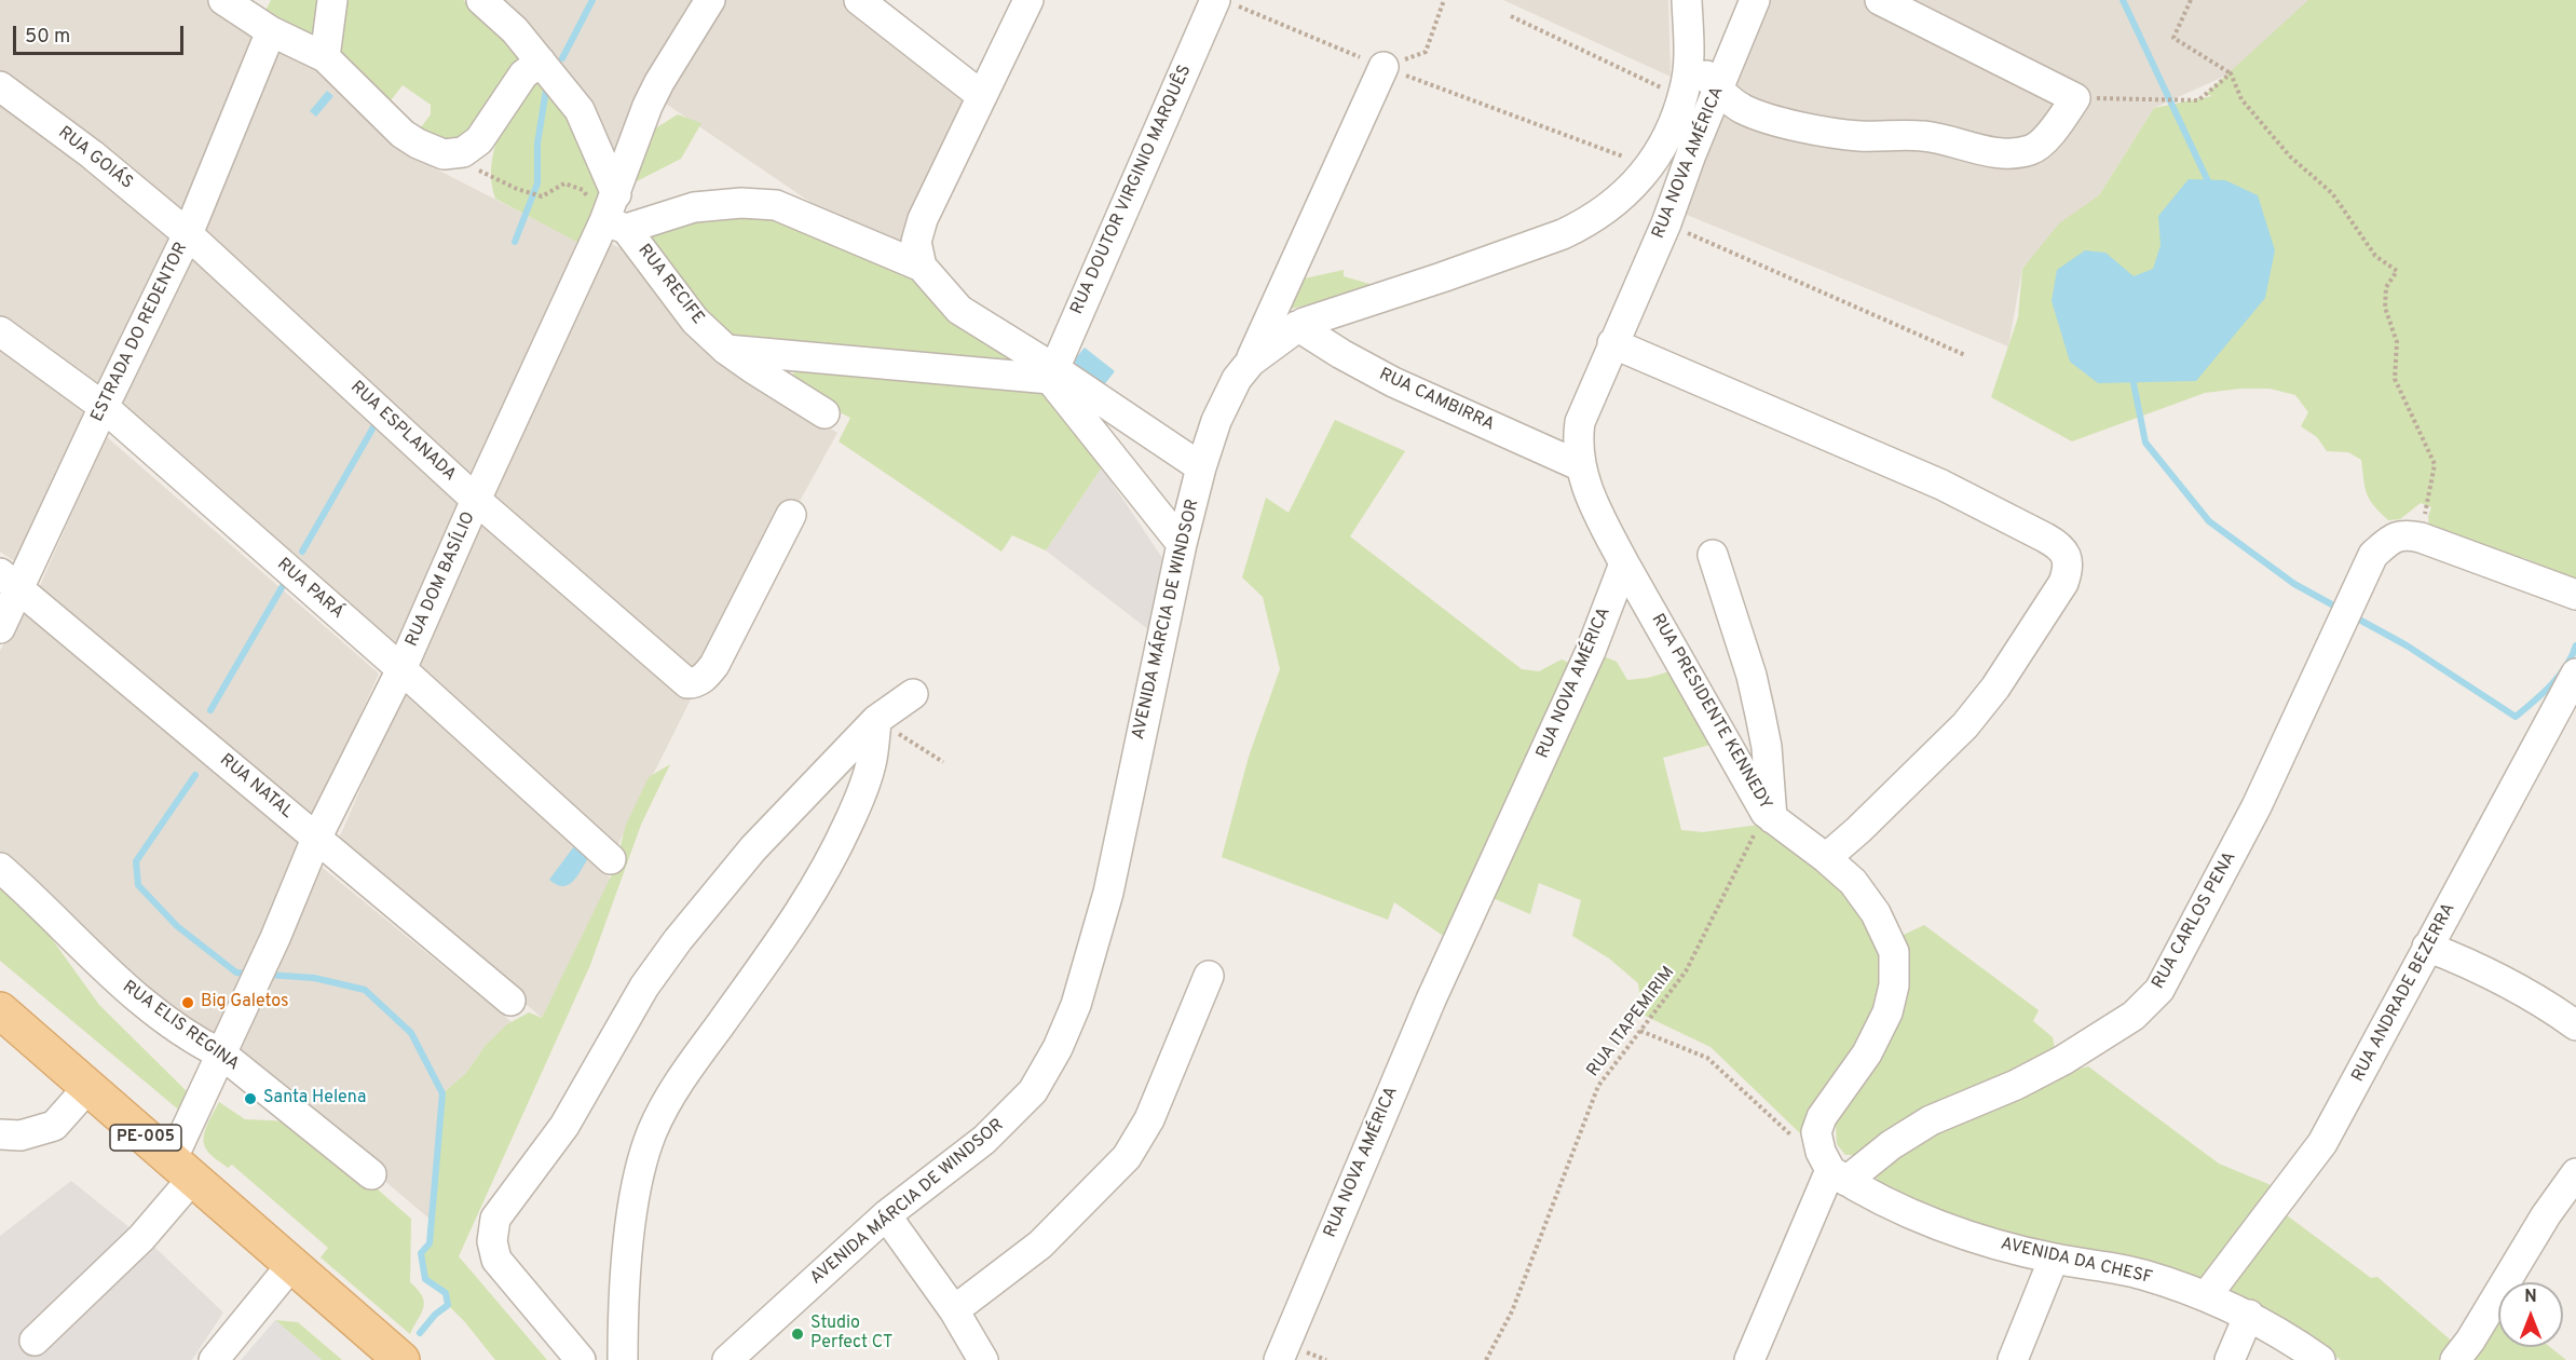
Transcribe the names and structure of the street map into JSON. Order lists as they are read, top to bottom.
{
  "streets": {
    "main road": ["PE-005"],
    "street": [
      "RUA GOIÁS",
      "RUA NOVA AMÉRICA",
      "RUA DOUTOR VIRGINIO MARQUÊS",
      "RUA RECIFE",
      "ESTRADA DO REDENTOR",
      "RUA CAMBIRRA",
      "RUA ESPLANADA",
      "RUA DOM BASÍLIO",
      "RUA PARÁ",
      "AVENIDA MÁRCIA DE WINDSOR",
      "RUA PRESIDENTE KENNEDY",
      "RUA NATAL",
      "RUA CARLOS PENA",
      "RUA ANDRADE BEZERRA",
      "RUA ELIS REGINA",
      "AVENIDA DA CHESF"
    ],
    "path": ["RUA ITAPEMIRIM"]
  },
  "crossings": [
    ["RUA GOIÁS", "ESTRADA DO REDENTOR"],
    ["RUA GOIÁS", "RUA ESPLANADA"],
    ["RUA NOVA AMÉRICA", "RUA CAMBIRRA"],
    ["RUA NOVA AMÉRICA", "RUA PRESIDENTE KENNEDY"],
    ["RUA RECIFE", "RUA DOM BASÍLIO"],
    ["ESTRADA DO REDENTOR", "RUA ESPLANADA"],
    ["ESTRADA DO REDENTOR", "RUA PARÁ"],
    ["ESTRADA DO REDENTOR", "RUA NATAL"],
    ["RUA CAMBIRRA", "AVENIDA MÁRCIA DE WINDSOR"],
    ["RUA ESPLANADA", "RUA DOM BASÍLIO"],
    ["RUA DOM BASÍLIO", "RUA PARÁ"],
    ["RUA DOM BASÍLIO", "RUA NATAL"],
    ["RUA DOM BASÍLIO", "RUA ELIS REGINA"],
    ["RUA DOM BASÍLIO", "PE-005"],
    ["RUA PRESIDENTE KENNEDY", "RUA CARLOS PENA"],
    ["RUA PRESIDENTE KENNEDY", "RUA ITAPEMIRIM"],
    ["RUA PRESIDENTE KENNEDY", "AVENIDA DA CHESF"],
    ["RUA CARLOS PENA", "AVENIDA DA CHESF"],
    ["RUA ANDRADE BEZERRA", "AVENIDA DA CHESF"]
  ],
  "places": ["Big Galetos", "Santa Helena", "Studio Perfect CT"],
  "scale_bar": "50 m",
  "north": "top"
}
